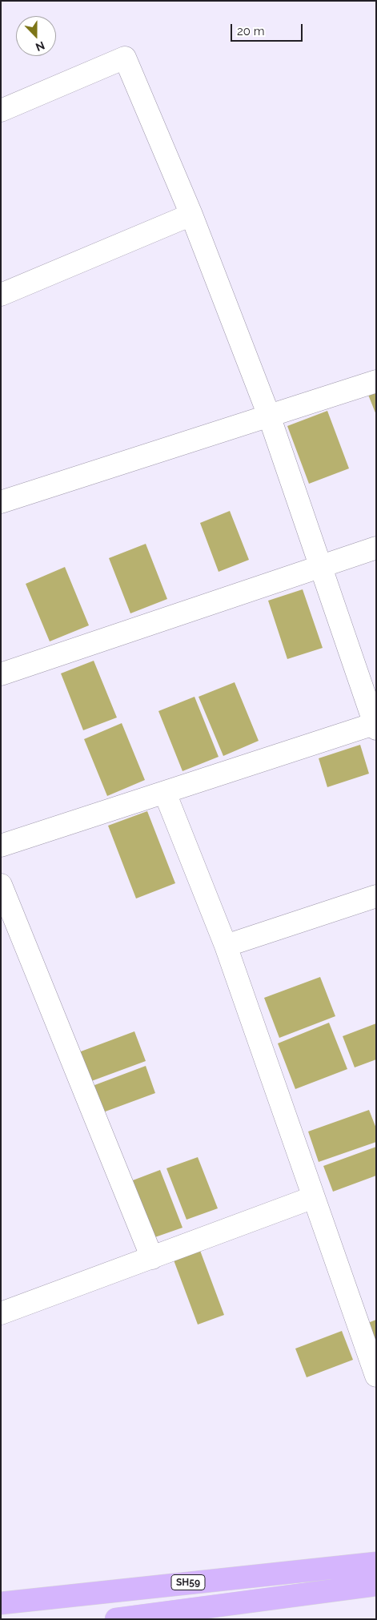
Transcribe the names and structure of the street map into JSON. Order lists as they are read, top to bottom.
{
  "streets": {
    "main road": ["SH59"]
  },
  "scale_bar": "20 m",
  "north": "bottom"
}
